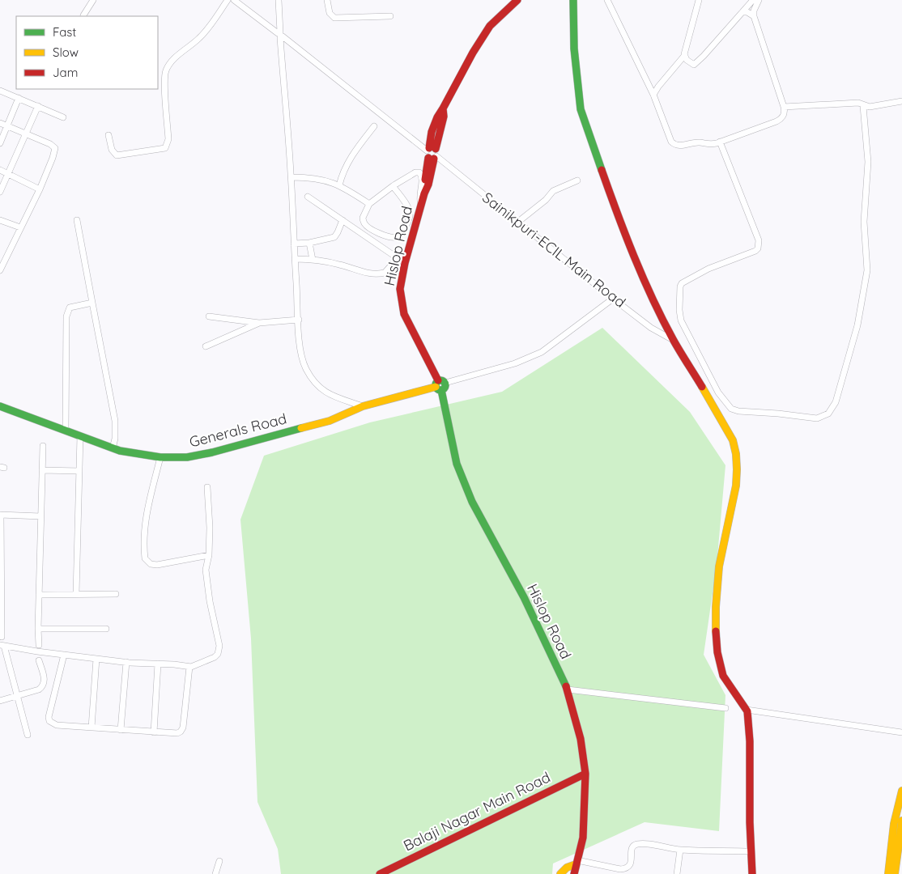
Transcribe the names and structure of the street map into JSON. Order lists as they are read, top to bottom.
{
  "streets": {
    "street": [
      "Hislop Road",
      "Sainikpuri-ECIL Main Road",
      "Generals Road",
      "Balaji Nagar Main Road"
    ]
  },
  "crossings": [
    ["Hislop Road", "Sainikpuri-ECIL Main Road"],
    ["Hislop Road", "Generals Road"],
    ["Hislop Road", "Balaji Nagar Main Road"]
  ],
  "legend": ["Fast", "Slow", "Jam"]
}
